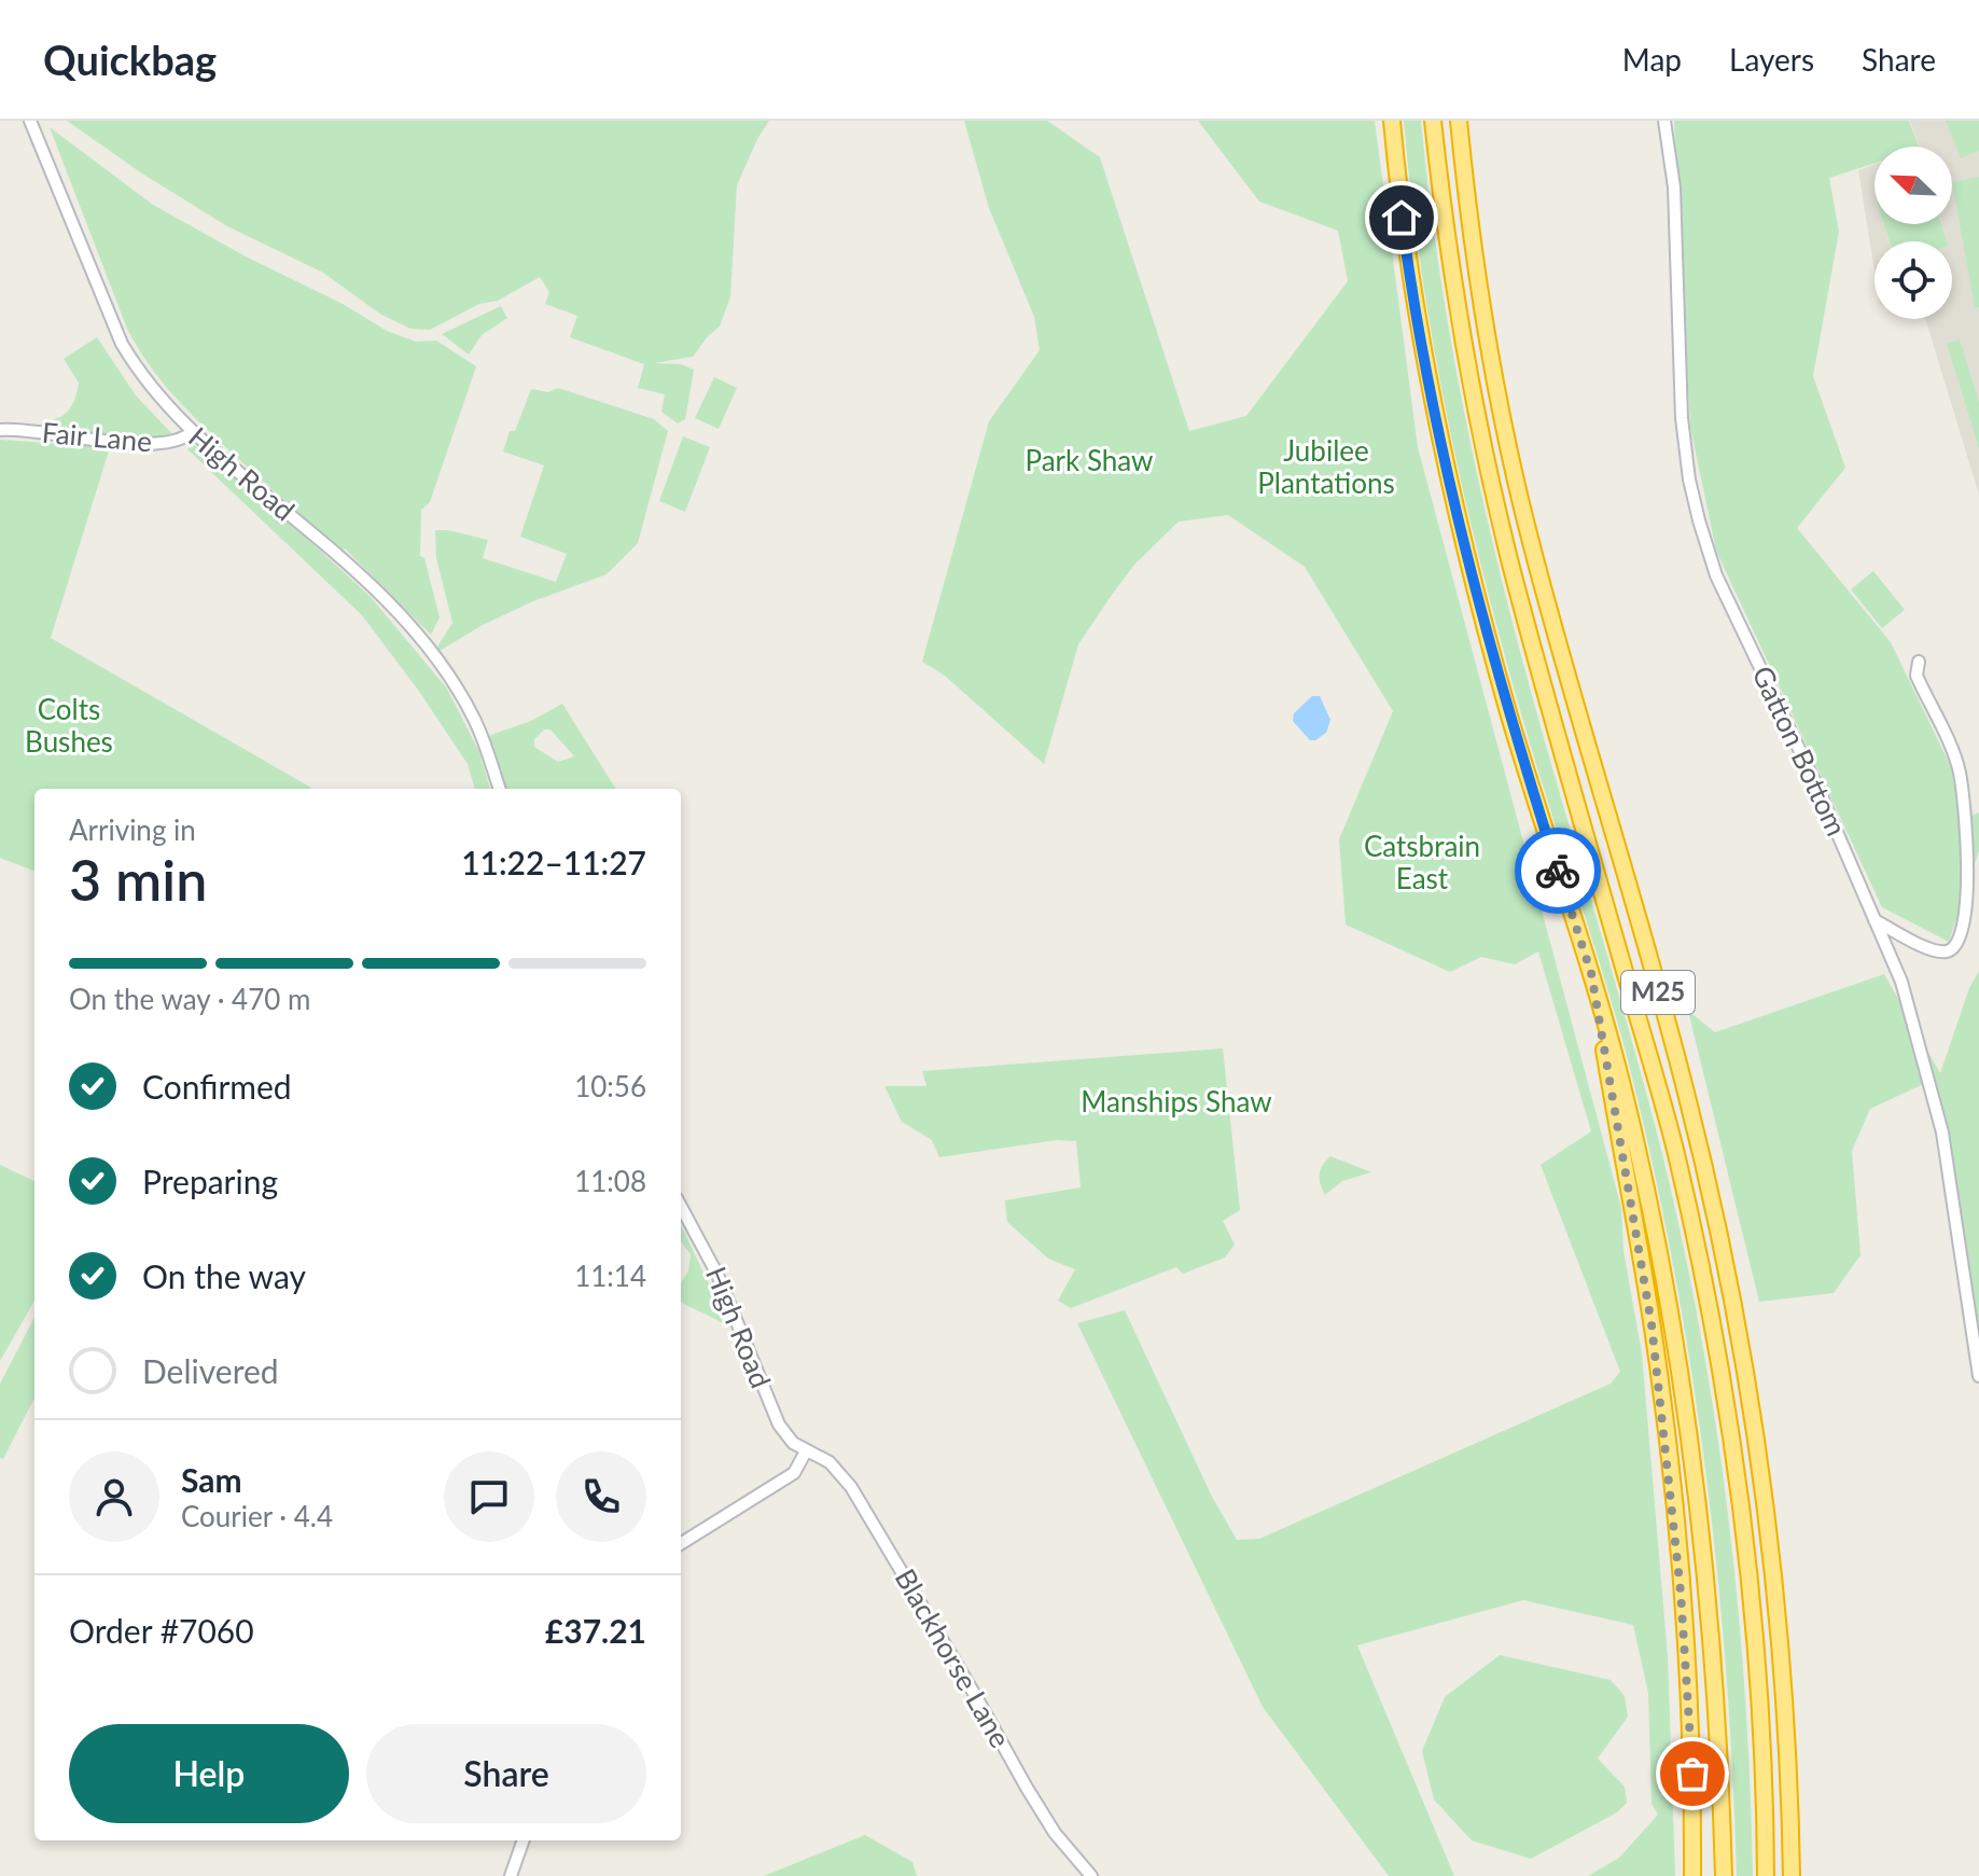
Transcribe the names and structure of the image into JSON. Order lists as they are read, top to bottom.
{
  "streets": {
    "highway": ["M25"],
    "street": [
      "Fair Lane",
      "High Road",
      "Gatton Bottom",
      "Blackhorse Lane"
    ]
  },
  "crossings": [
    ["Fair Lane", "High Road"],
    ["High Road", "Blackhorse Lane"]
  ],
  "parks": [
    "Jubilee Plantations",
    "Park Shaw",
    "Colts Bushes",
    "Catsbrain East",
    "Manships Shaw"
  ],
  "north": "top left",
  "page": {
    "header": "Quickbag",
    "nav": ["Map", "Layers", "Share"],
    "heading": ["3 min", "Arriving in", "11:22–11:27"],
    "panel": [
      "Sam",
      "Courier · 4.4",
      "Order #7060",
      "£37.21"
    ],
    "bar": "On the way · 470 m",
    "list": [
      ["Confirmed", "10:56"],
      ["Preparing", "11:08"],
      ["On the way", "11:14"],
      "Delivered"
    ],
    "buttons": ["Help", "Share"]
  }
}
